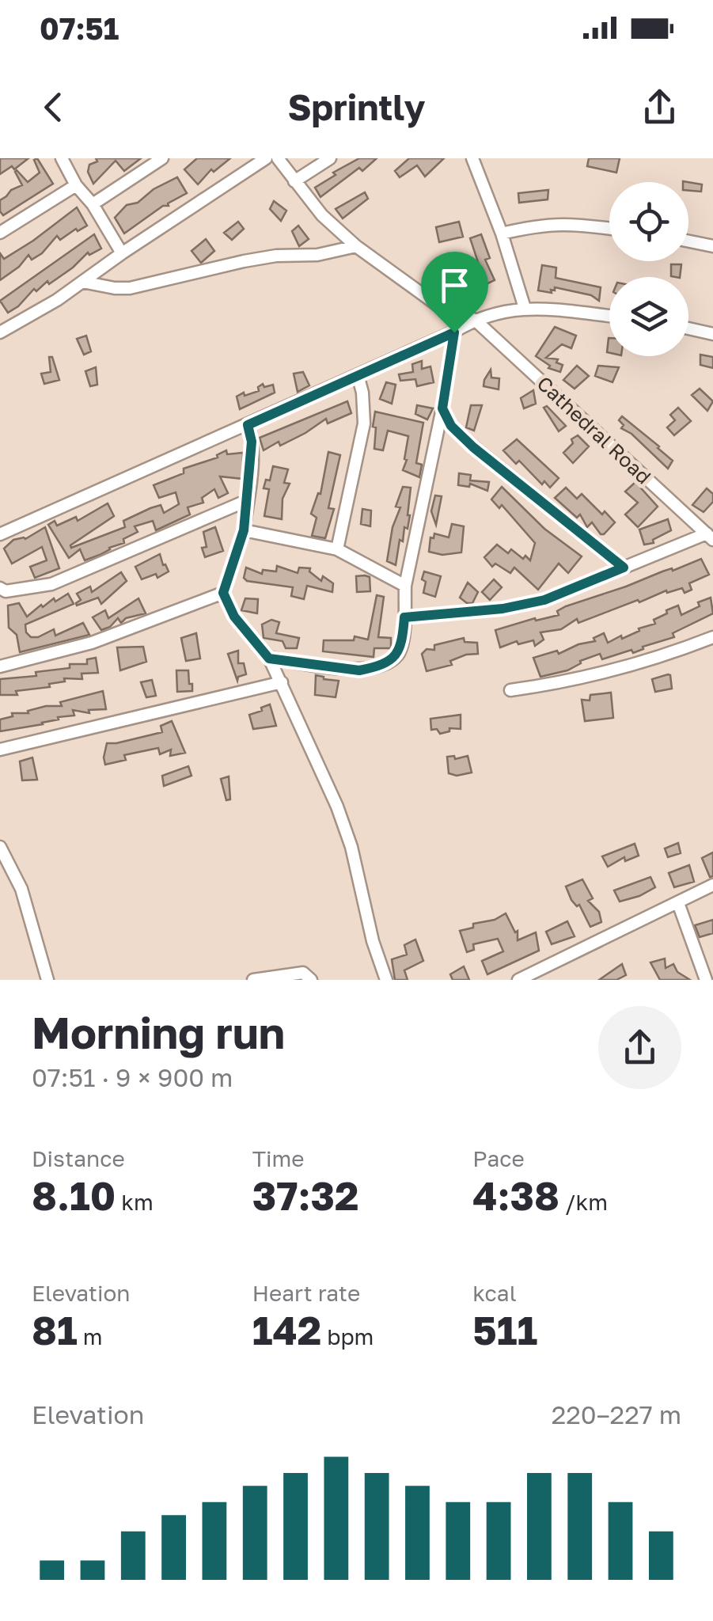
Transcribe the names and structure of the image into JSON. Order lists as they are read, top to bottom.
{
  "streets": {
    "street": ["Cathedral Road"]
  },
  "page": {
    "status": "07:51",
    "header": "Sprintly",
    "heading": ["Morning run", "07:51 · 9 × 900 m"],
    "stats": [
      ["Distance", "8.10 km"],
      ["Time", "37:32"],
      ["Pace", "4:38 /km"],
      ["Elevation", "81 m"],
      ["Heart rate", "142 bpm"],
      ["kcal", "511"]
    ],
    "chart": ["Elevation", "220–227 m"]
  }
}
